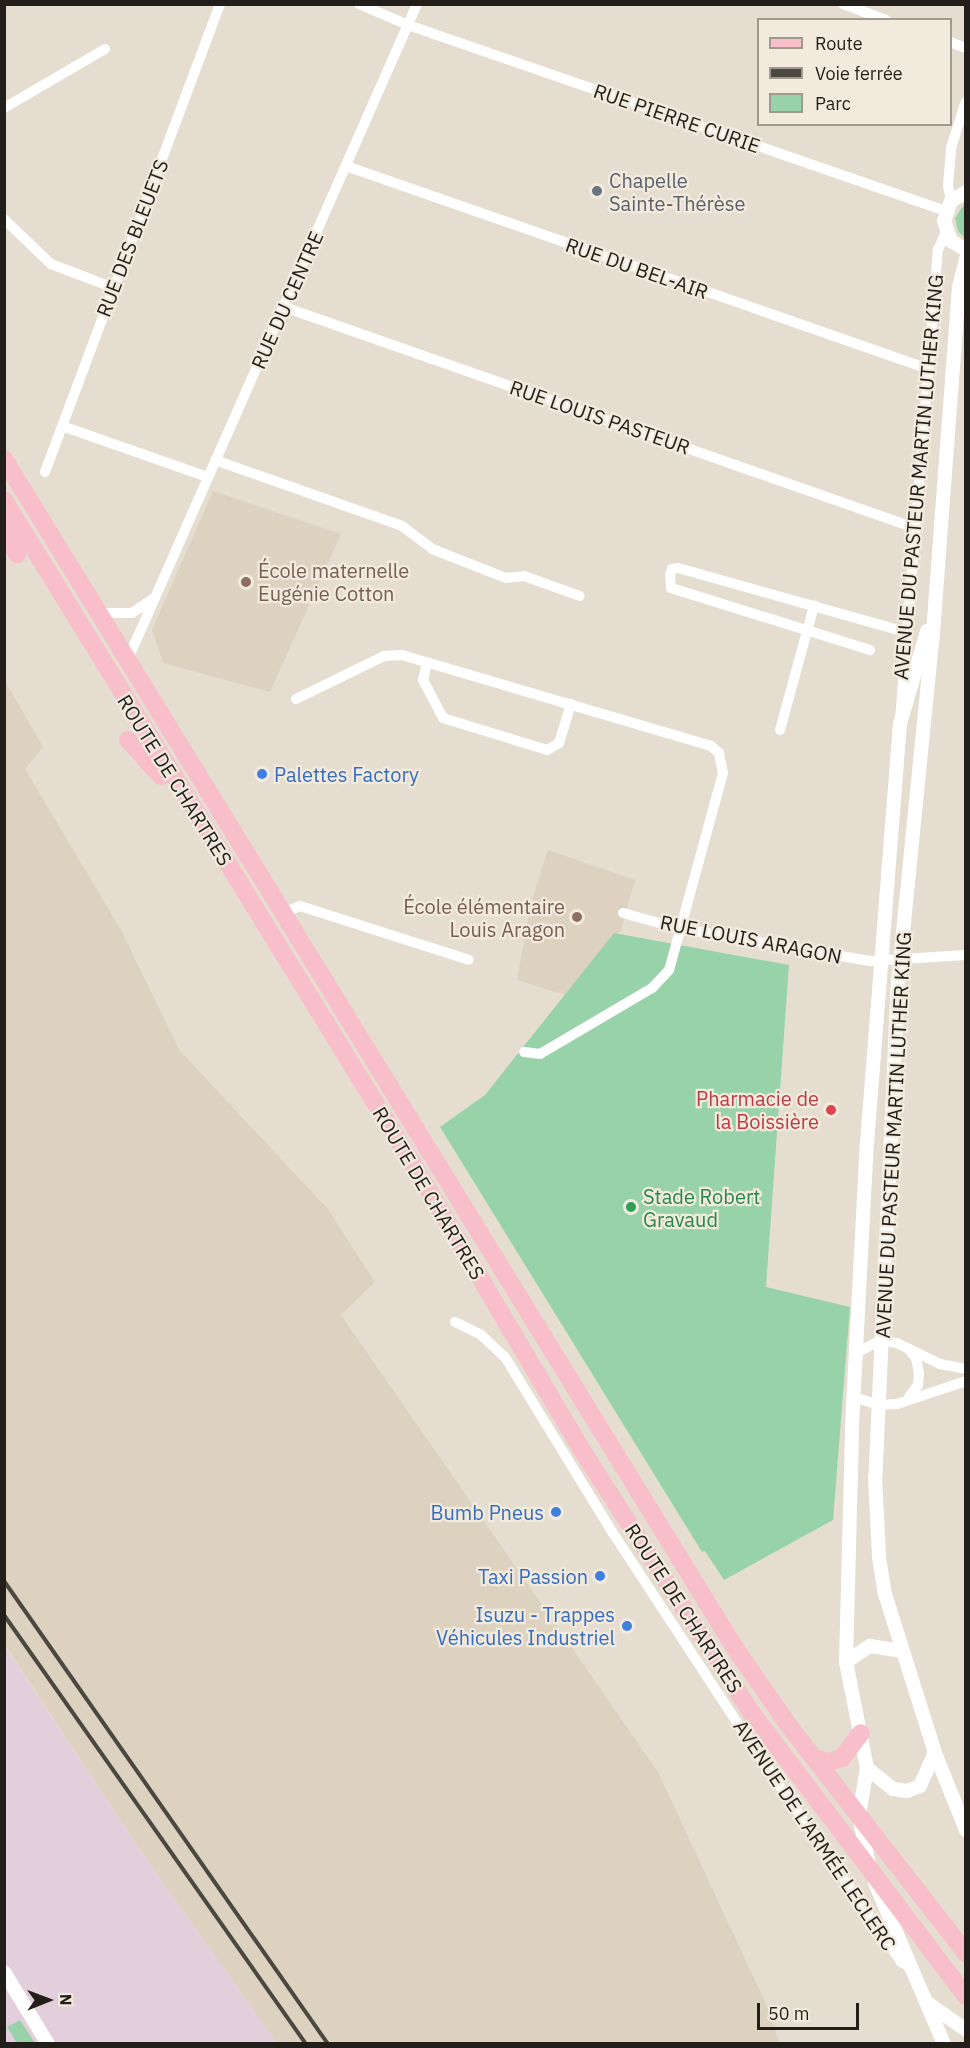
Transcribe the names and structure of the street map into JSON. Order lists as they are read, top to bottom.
{
  "streets": {
    "main road": ["ROUTE DE CHARTRES"],
    "street": [
      "RUE PIERRE CURIE",
      "RUE DES BLEUETS",
      "RUE DU BEL-AIR",
      "RUE DU CENTRE",
      "RUE LOUIS PASTEUR",
      "AVENUE DU PASTEUR MARTIN LUTHER KING",
      "RUE LOUIS ARAGON",
      "AVENUE DE L'ARMÉE LECLERC"
    ]
  },
  "crossings": [
    ["RUE PIERRE CURIE", "RUE DU CENTRE"],
    ["RUE PIERRE CURIE", "AVENUE DU PASTEUR MARTIN LUTHER KING"],
    ["RUE DU BEL-AIR", "RUE DU CENTRE"],
    ["RUE DU BEL-AIR", "AVENUE DU PASTEUR MARTIN LUTHER KING"],
    ["RUE DU CENTRE", "RUE LOUIS PASTEUR"],
    ["RUE DU CENTRE", "ROUTE DE CHARTRES"],
    ["RUE LOUIS PASTEUR", "AVENUE DU PASTEUR MARTIN LUTHER KING"],
    ["AVENUE DU PASTEUR MARTIN LUTHER KING", "ROUTE DE CHARTRES"],
    ["AVENUE DU PASTEUR MARTIN LUTHER KING", "RUE LOUIS ARAGON"],
    ["ROUTE DE CHARTRES", "AVENUE DE L'ARMÉE LECLERC"]
  ],
  "places": [
    "Chapelle Sainte-Thérèse",
    "École maternelle Eugénie Cotton",
    "Palettes Factory",
    "École élémentaire Louis Aragon",
    "Pharmacie de la Boissière",
    "Stade Robert Gravaud",
    "Bumb Pneus",
    "Taxi Passion",
    "Isuzu - Trappes Véhicules Industriel"
  ],
  "legend": ["Route", "Voie ferrée", "Parc"],
  "scale_bar": "50 m",
  "north": "right"
}
